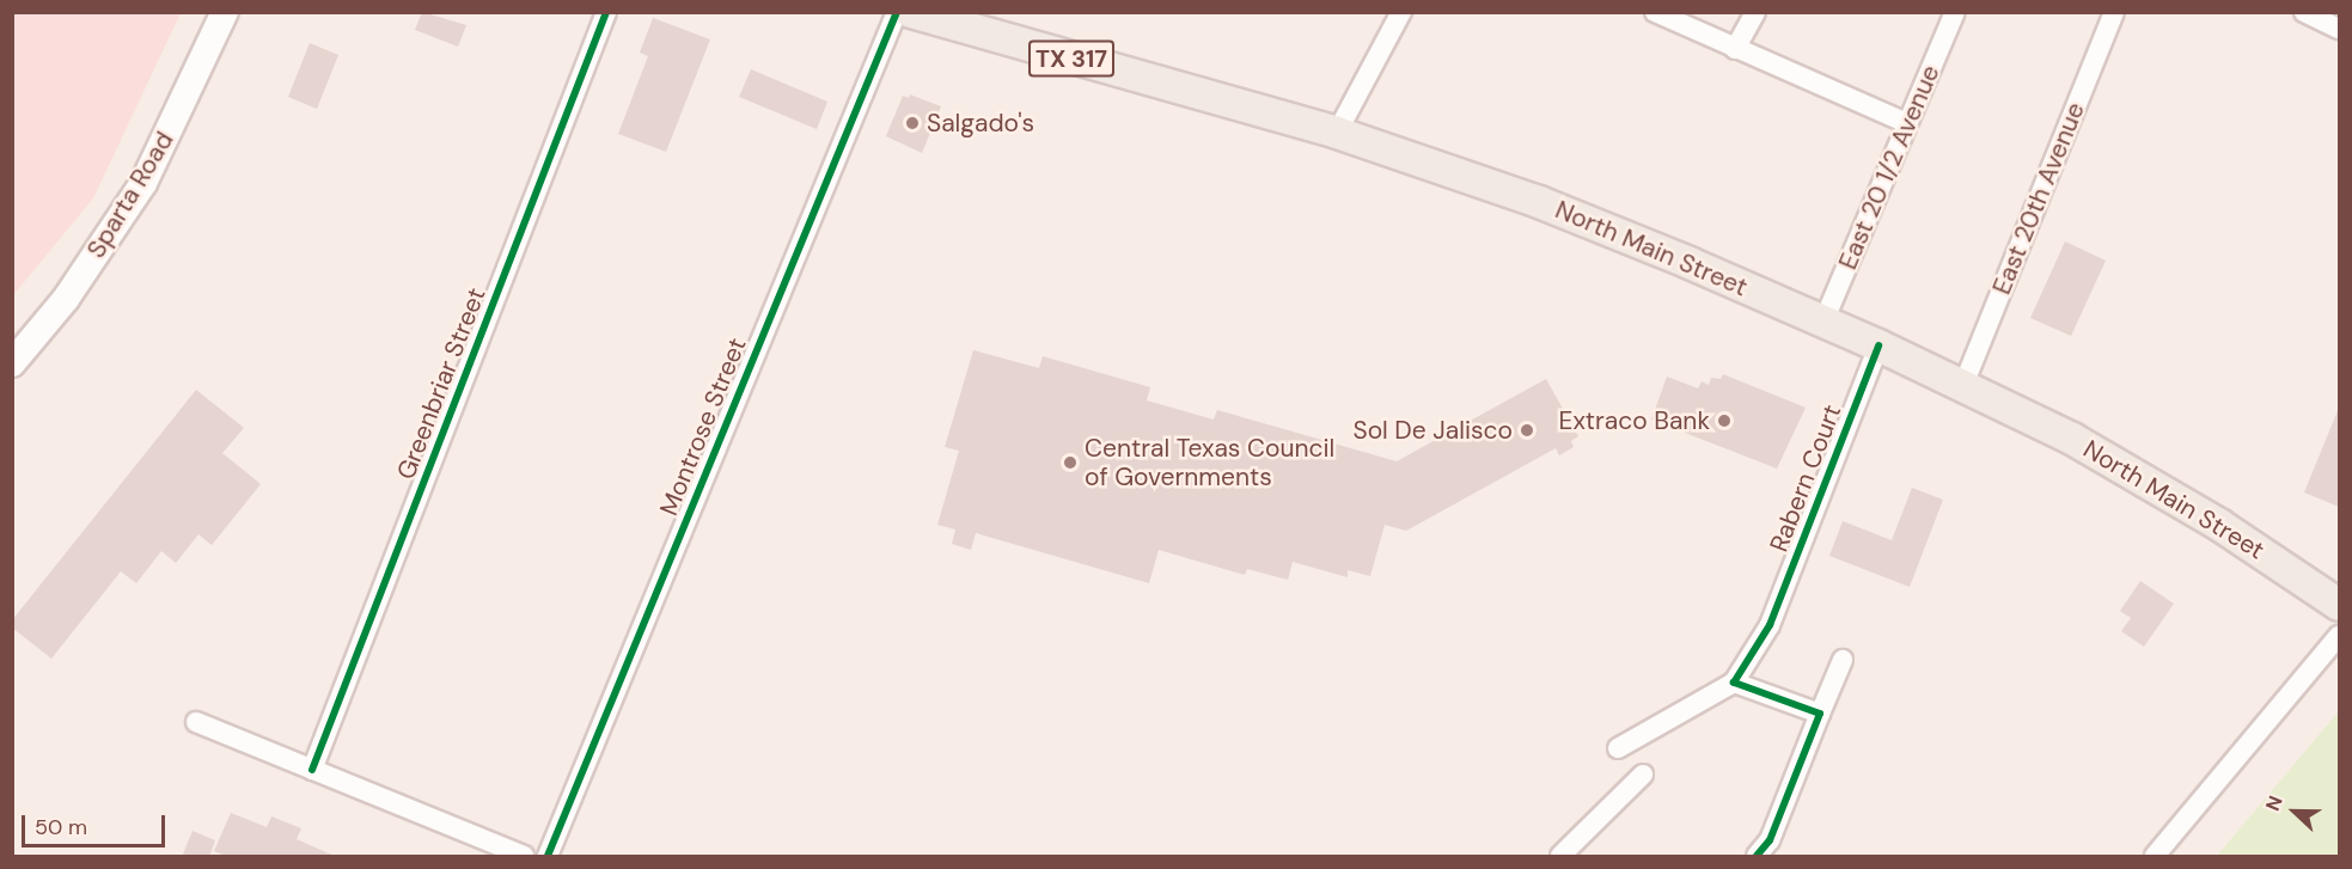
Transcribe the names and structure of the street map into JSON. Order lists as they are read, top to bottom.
{
  "streets": {
    "main road": ["TX 317", "North Main Street"],
    "street": [
      "East 20 1/2 Avenue",
      "Sparta Road",
      "East 20th Avenue",
      "Greenbriar Street",
      "Montrose Street",
      "Rabern Court"
    ]
  },
  "crossings": [
    ["East 20 1/2 Avenue", "North Main Street"],
    ["East 20th Avenue", "North Main Street"],
    ["North Main Street", "Rabern Court"]
  ],
  "places": [
    "Salgado's",
    "Extraco Bank",
    "Sol De Jalisco",
    "Central Texas Council of Governments"
  ],
  "scale_bar": "50 m",
  "north": "left"
}
